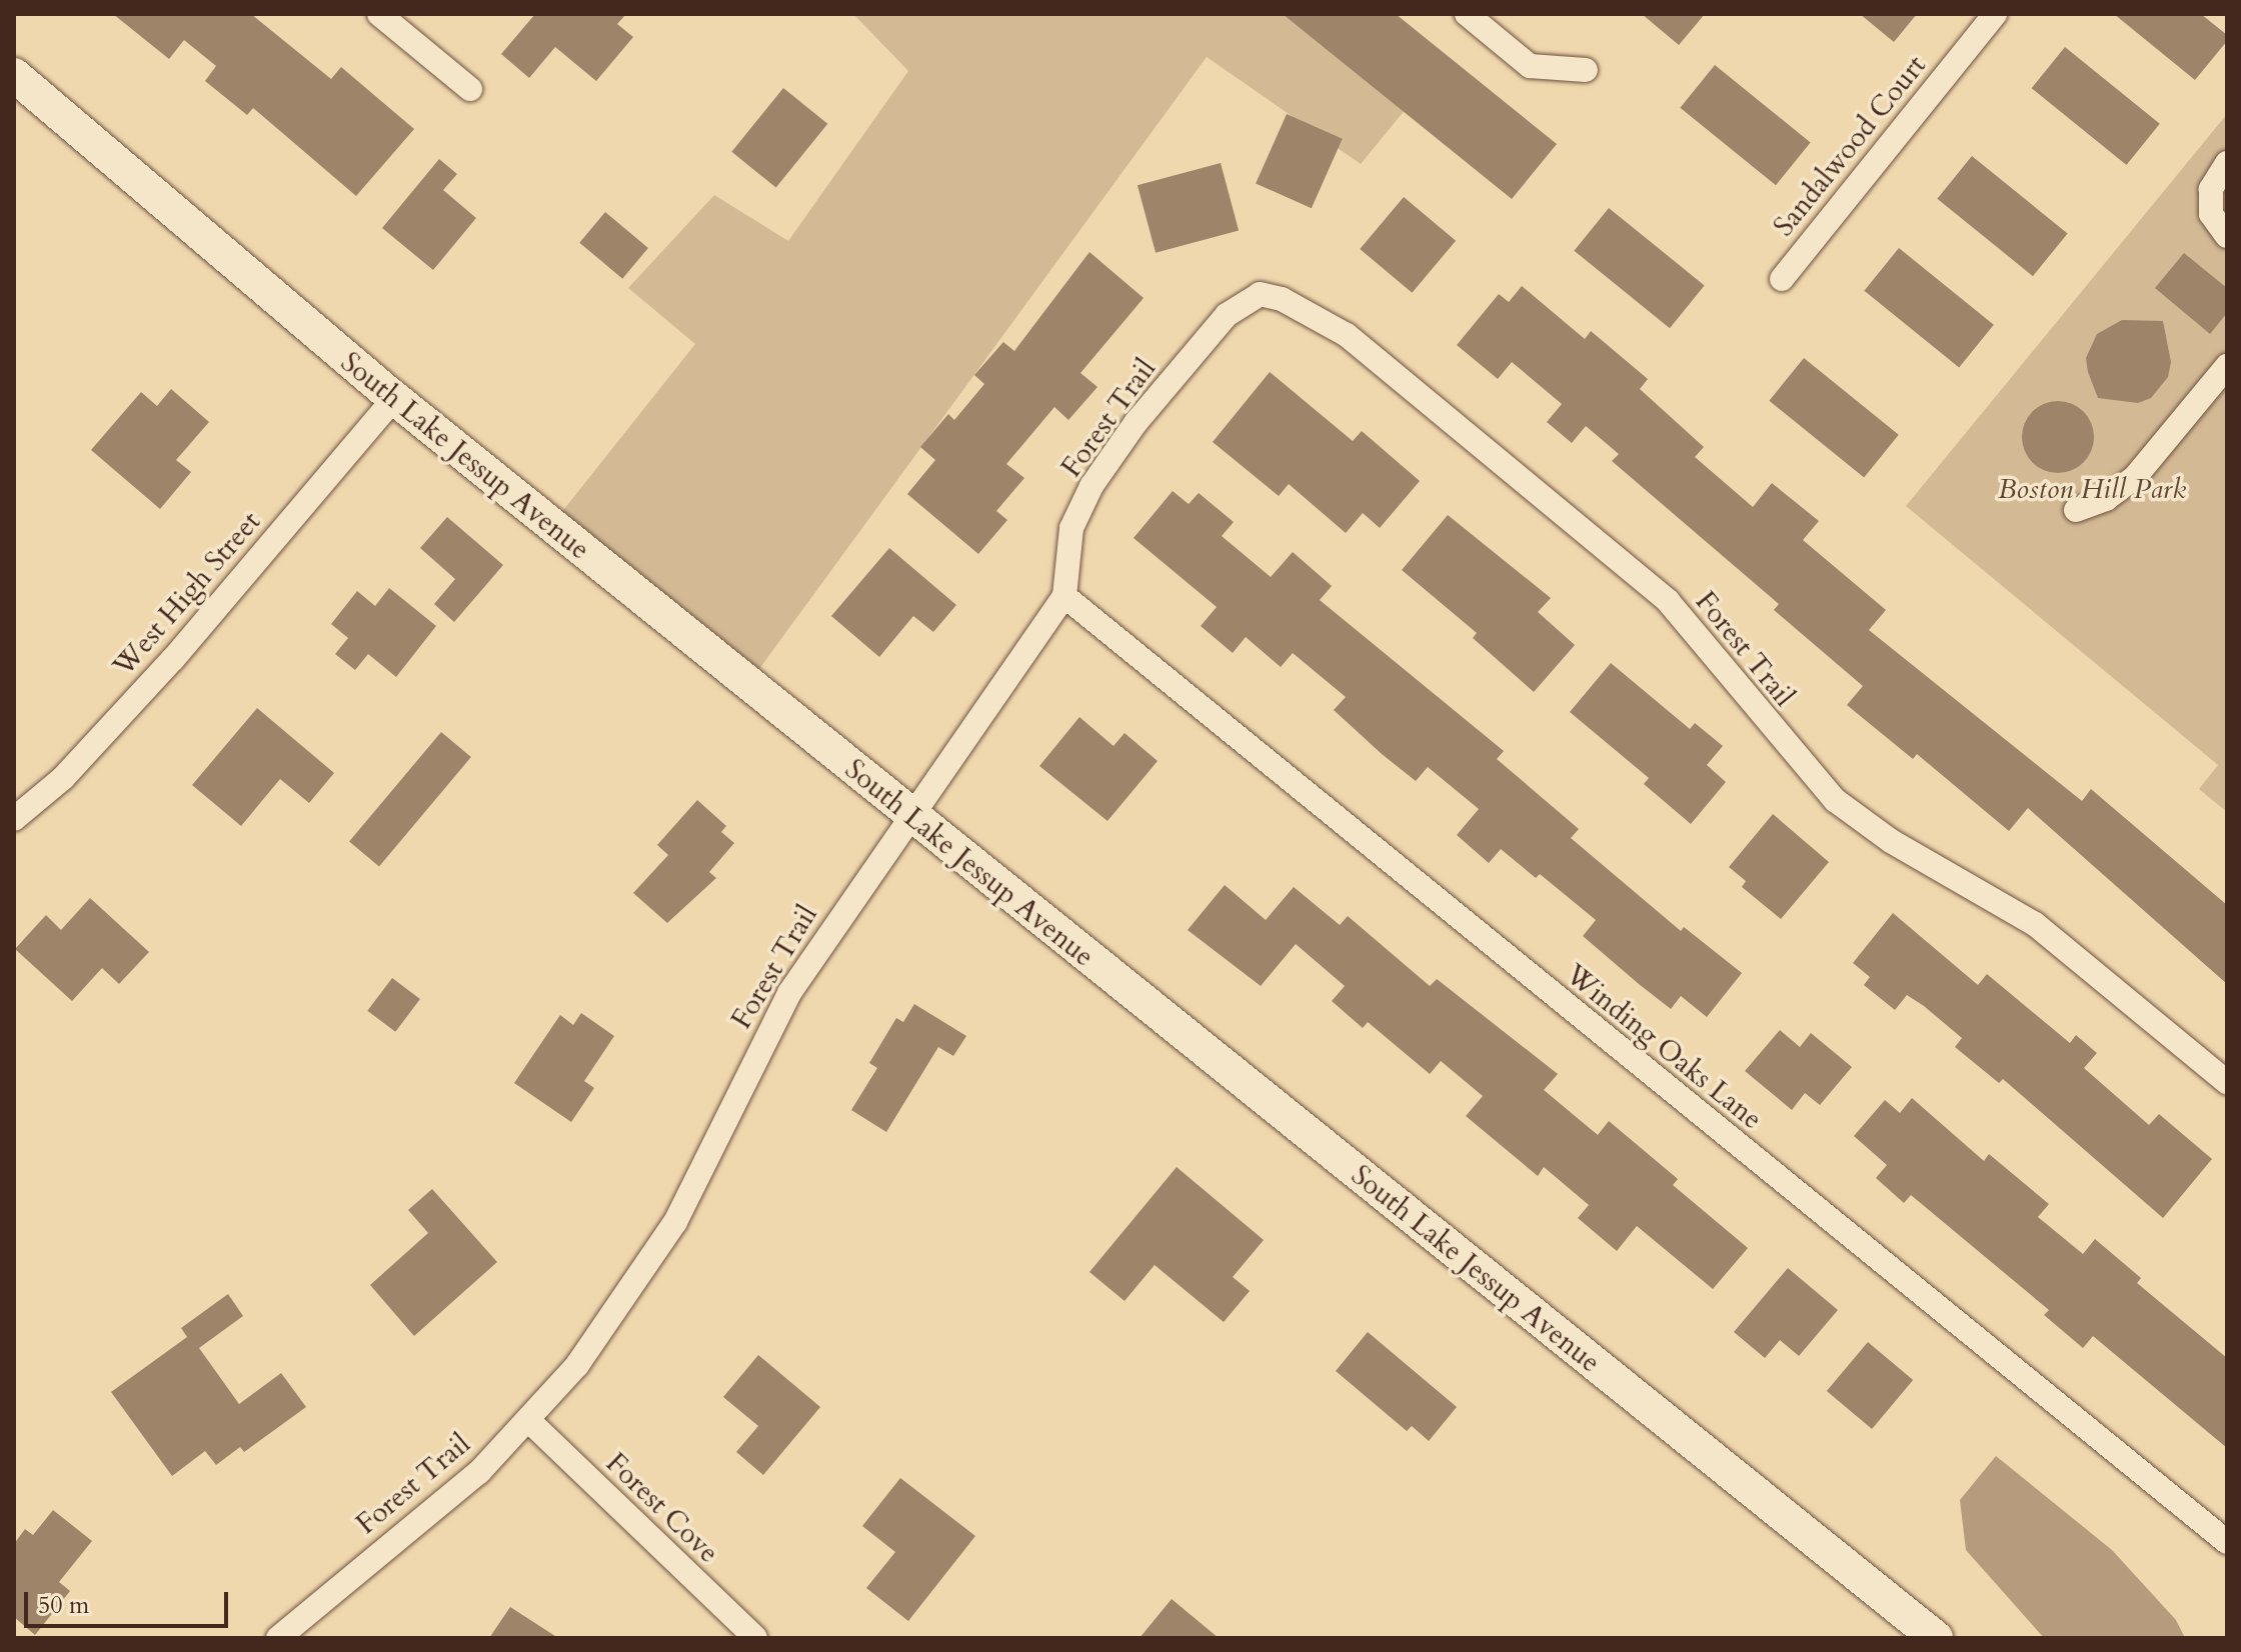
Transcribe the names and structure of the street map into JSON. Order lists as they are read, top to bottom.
{
  "streets": {
    "street": [
      "Sandalwood Court",
      "Forest Trail",
      "South Lake Jessup Avenue",
      "West High Street",
      "Winding Oaks Lane",
      "Forest Cove"
    ]
  },
  "crossings": [
    ["Forest Trail", "South Lake Jessup Avenue"],
    ["Forest Trail", "Winding Oaks Lane"],
    ["Forest Trail", "Forest Cove"],
    ["South Lake Jessup Avenue", "West High Street"]
  ],
  "parks": ["Boston Hill Park"],
  "scale_bar": "50 m"
}
